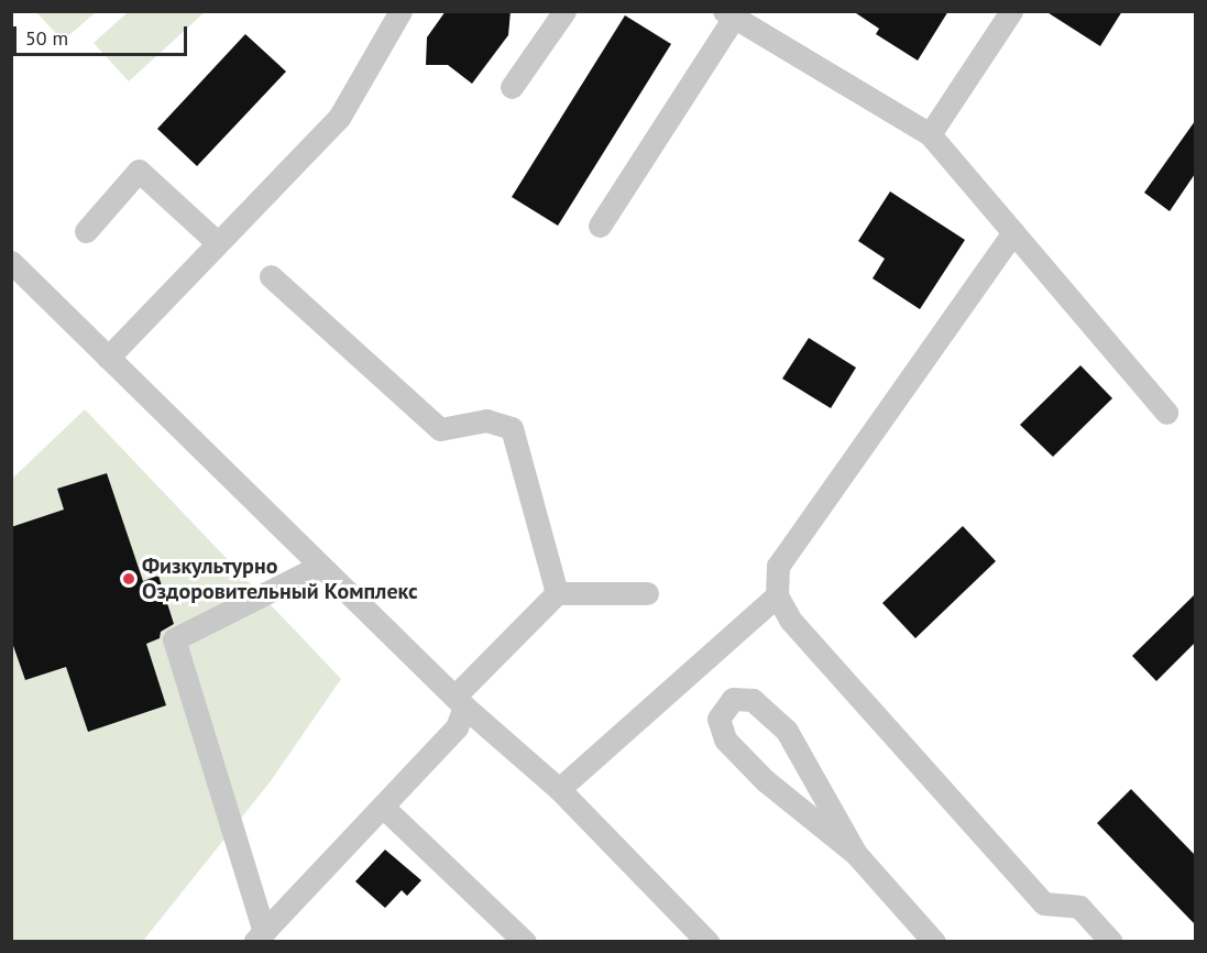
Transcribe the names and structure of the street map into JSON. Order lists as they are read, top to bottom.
{
  "places": ["Физкультурно Оздоровительный Комплекс"],
  "scale_bar": "50 m"
}
